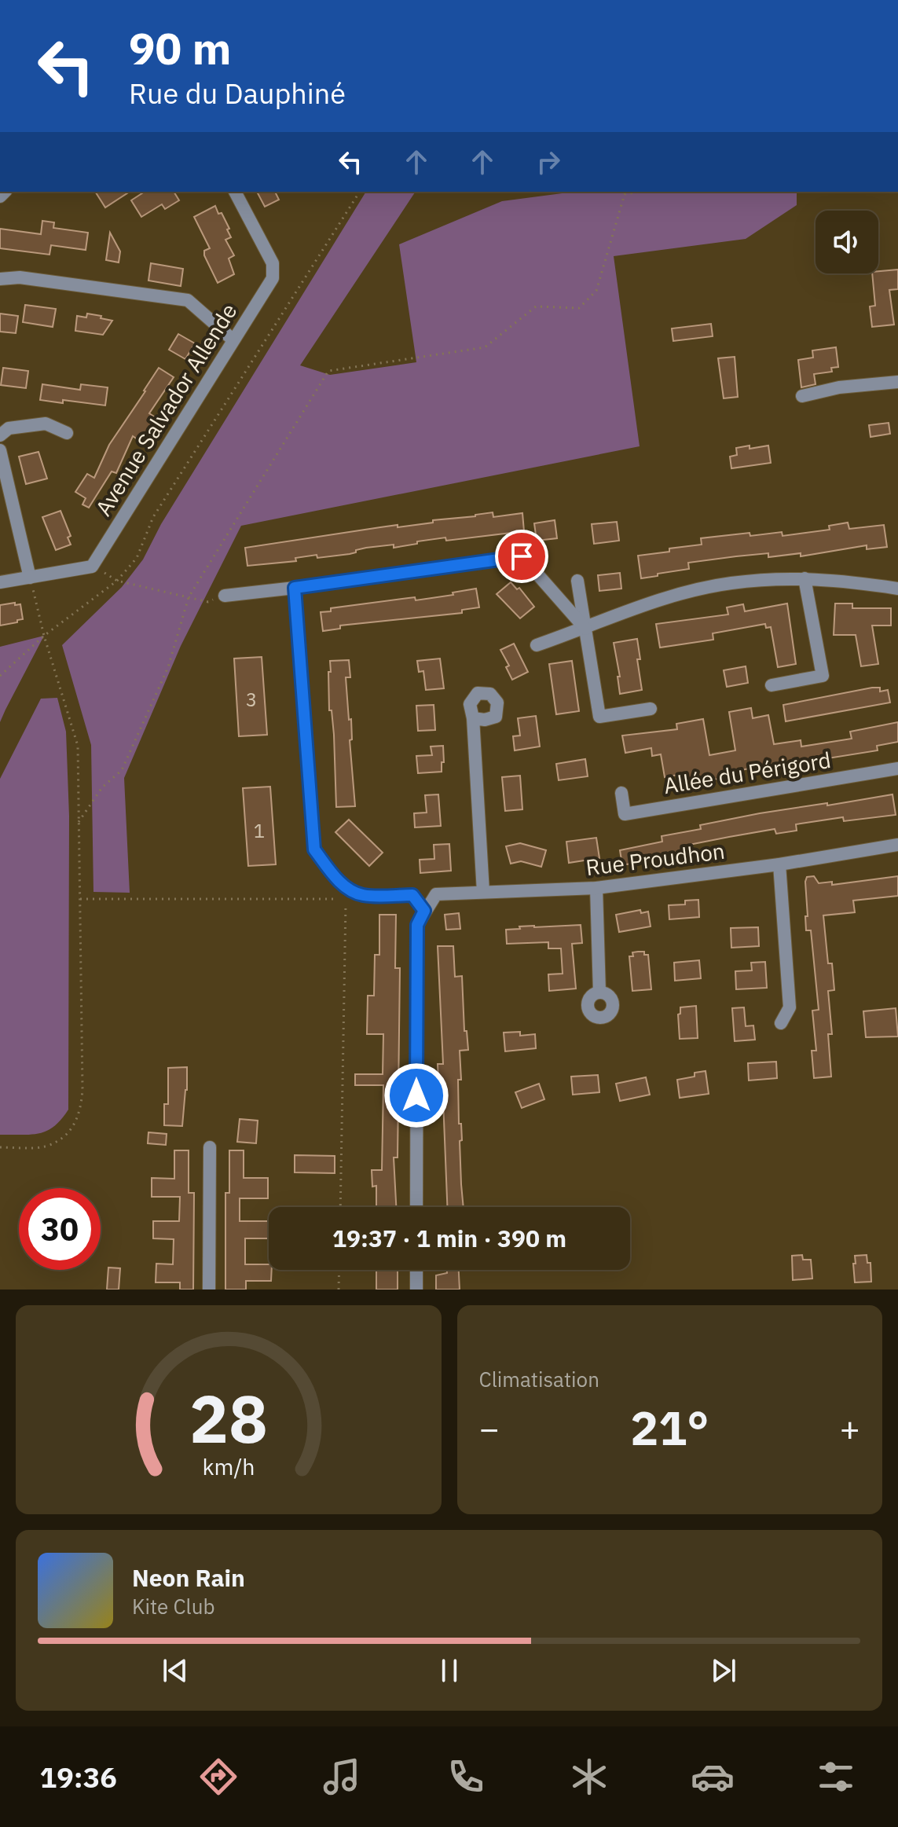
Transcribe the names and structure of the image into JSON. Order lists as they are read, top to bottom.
{
  "streets": {
    "street": ["Avenue Salvador Allende", "Allée du Périgord", "Rue Proudhon"]
  },
  "house_numbers": ["3", "1"],
  "page": {
    "turn": ["90 m", "Rue du Dauphiné"],
    "limit": "30",
    "trip": "19:37 · 1 min · 390 m",
    "tile": "Climatisation",
    "heat": ["−", "21°", "+"],
    "song": ["Neon Rain", "Kite Club"],
    "tabs": "19:36",
    "gauge": ["28", "km/h"]
  }
}
